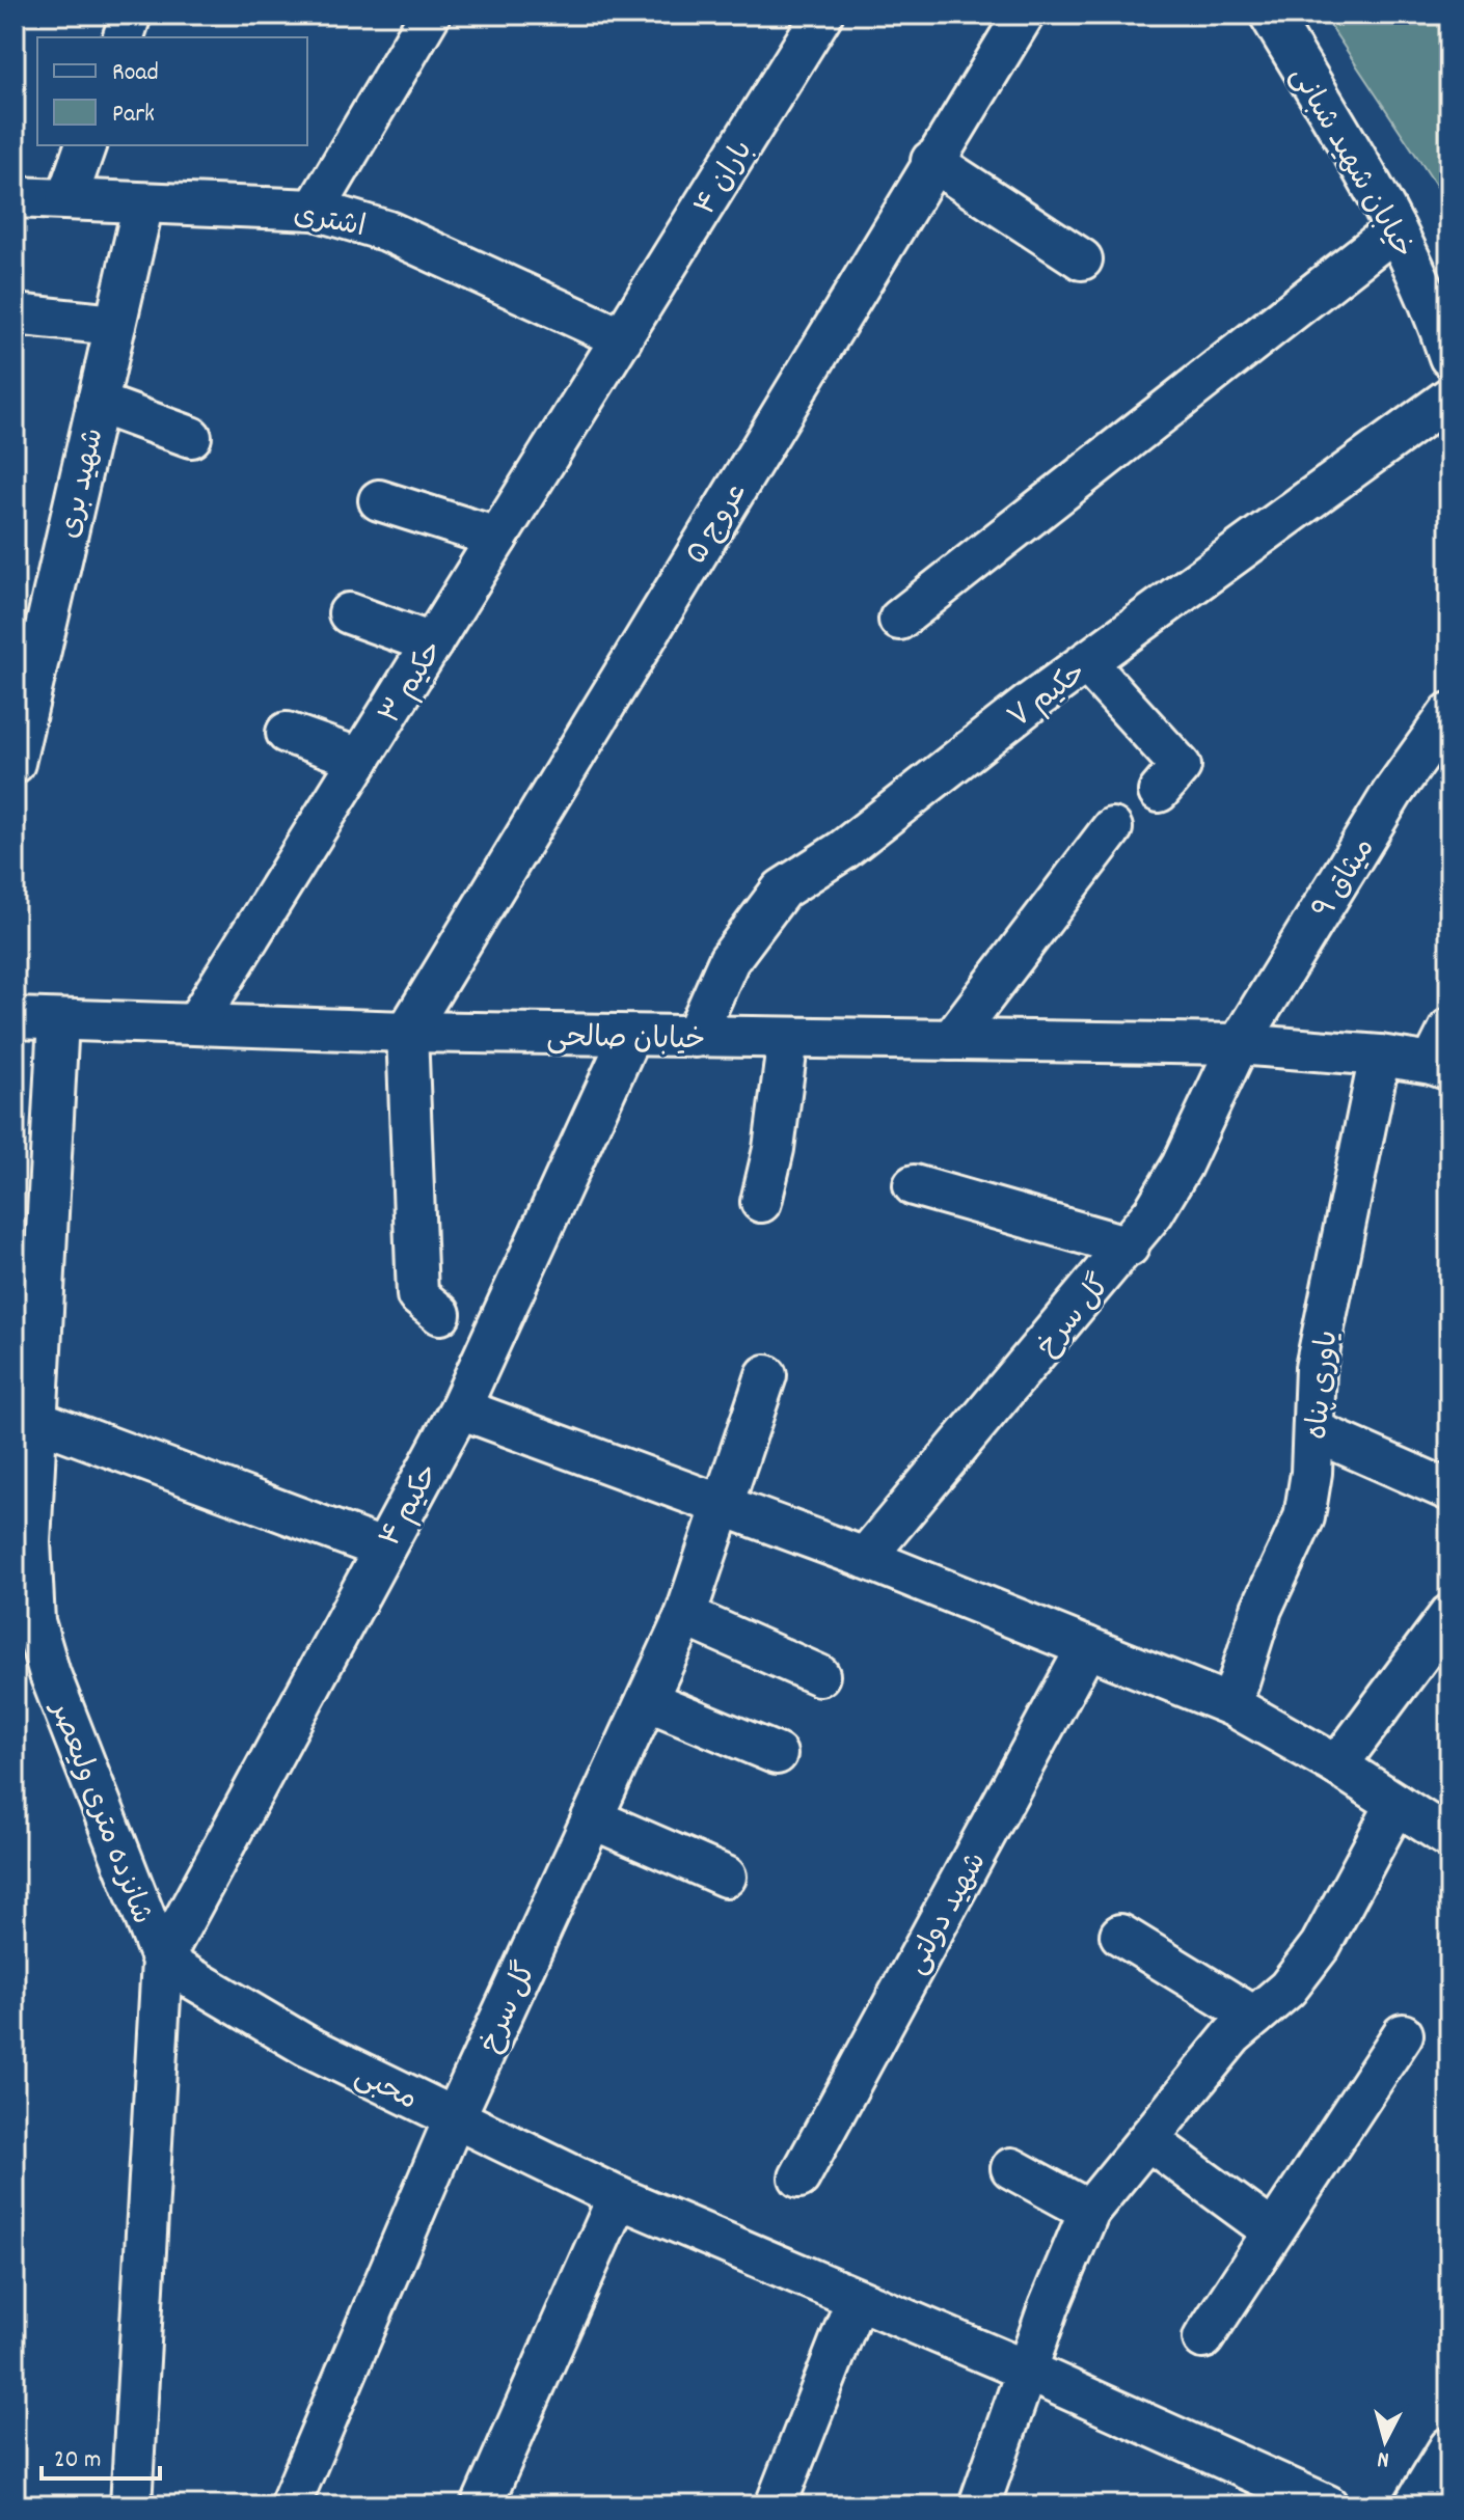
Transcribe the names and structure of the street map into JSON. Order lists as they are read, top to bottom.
{
  "streets": {
    "street": [
      "خیابان شهید شبانی",
      "باران ۴",
      "اشتری",
      "شهید بری",
      "عروج ۵",
      "حکیم ۳",
      "حکیم ۷",
      "میثاق ۹",
      "خیابان صالحی",
      "گل سرخ",
      "یاوری پناه",
      "حکیم ۴",
      "شانزده متری ولیعصر",
      "شهید دولتی",
      "محبی"
    ]
  },
  "crossings": [
    ["باران ۴", "اشتری"],
    ["باران ۴", "حکیم ۳"],
    ["اشتری", "شهید بری"],
    ["اشتری", "حکیم ۳"],
    ["عروج ۵", "خیابان صالحی"],
    ["حکیم ۳", "خیابان صالحی"],
    ["حکیم ۷", "خیابان صالحی"],
    ["میثاق ۹", "خیابان صالحی"],
    ["میثاق ۹", "گل سرخ"],
    ["خیابان صالحی", "گل سرخ"],
    ["خیابان صالحی", "یاوری پناه"],
    ["خیابان صالحی", "حکیم ۴"],
    ["خیابان صالحی", "شانزده متری ولیعصر"],
    ["گل سرخ", "محبی"],
    ["حکیم ۴", "شانزده متری ولیعصر"],
    ["حکیم ۴", "محبی"],
    ["شانزده متری ولیعصر", "محبی"]
  ],
  "legend": ["Road", "Park"],
  "scale_bar": "20 m",
  "north": "bottom"
}
